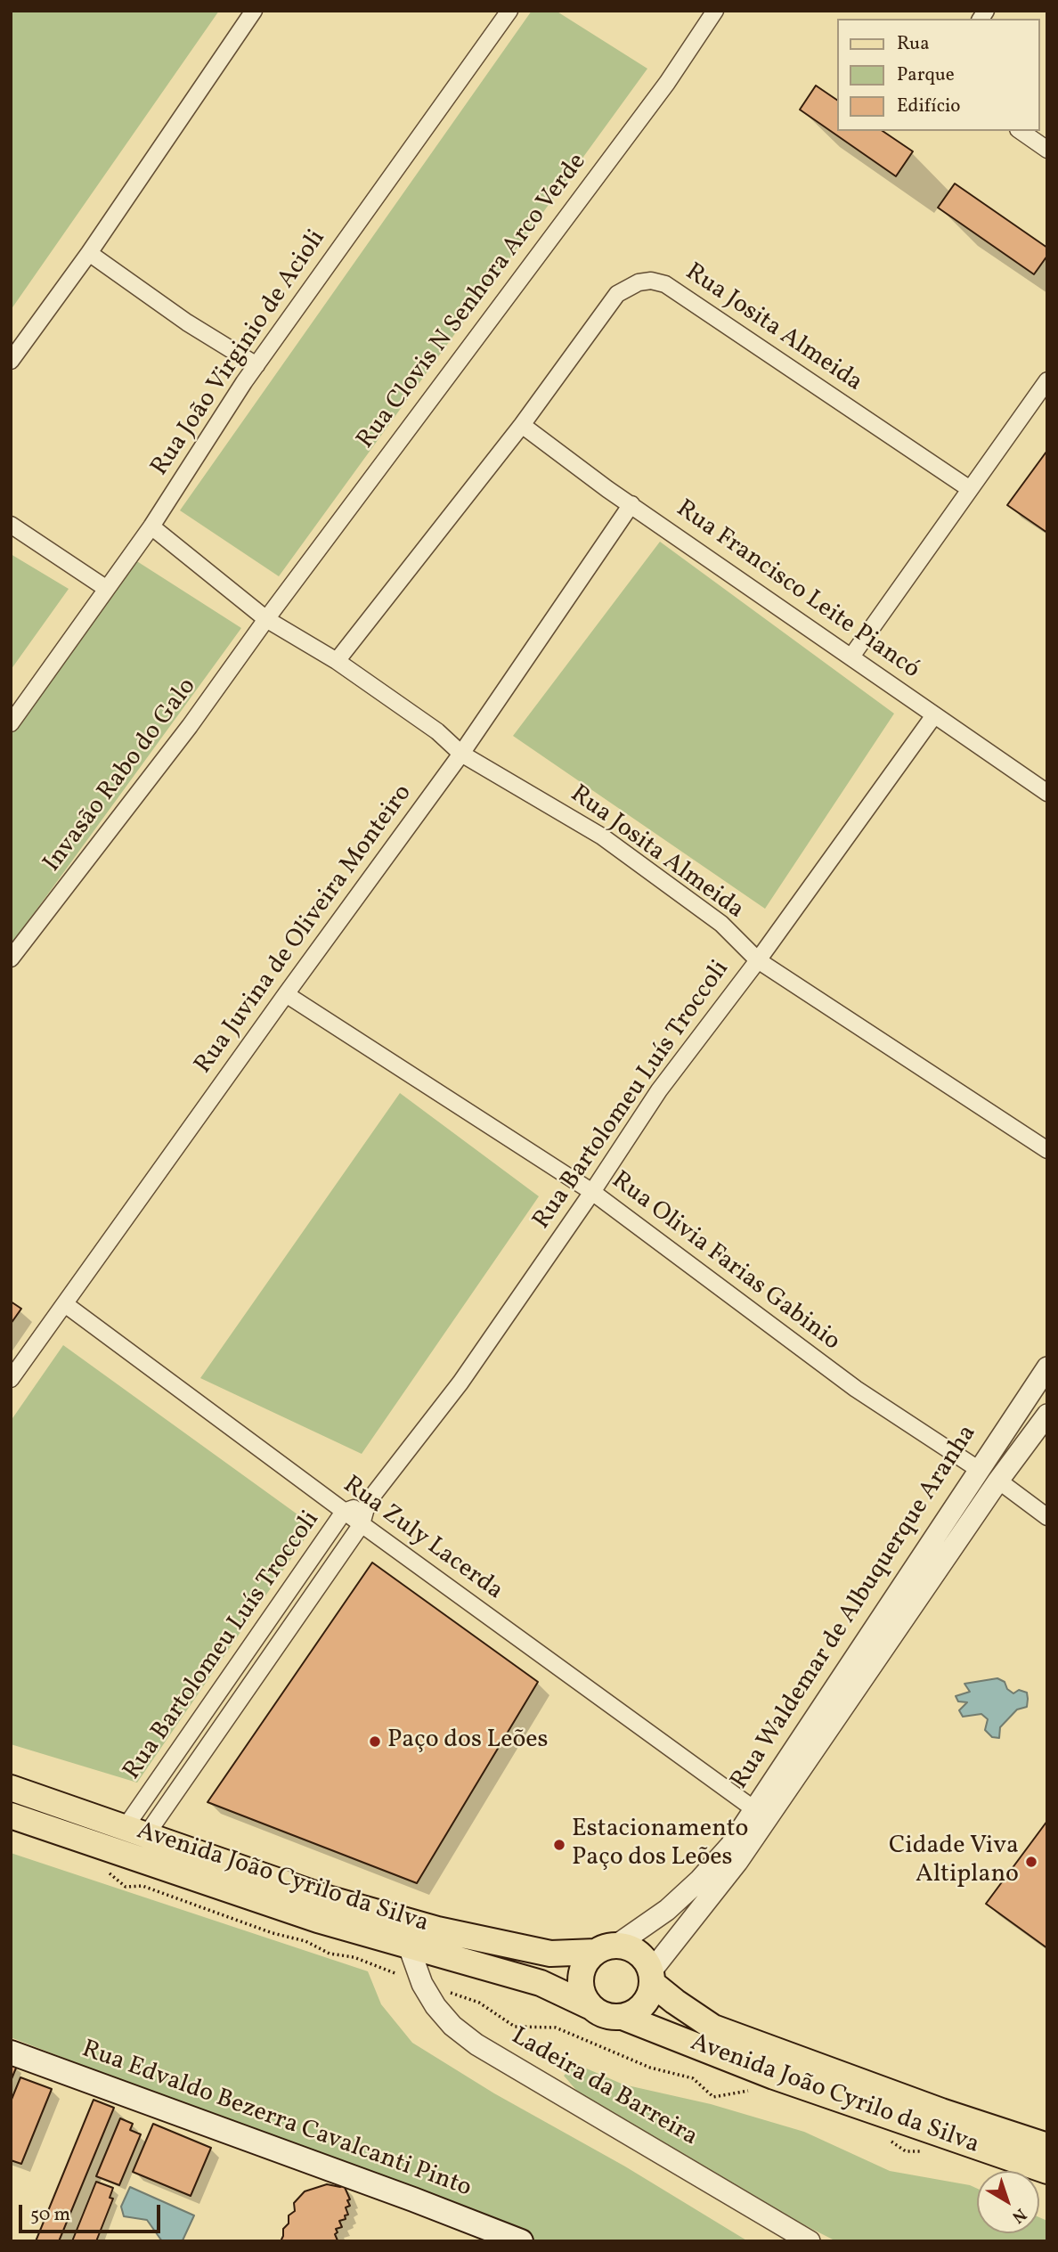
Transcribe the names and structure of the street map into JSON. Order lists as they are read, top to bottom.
{
  "streets": {
    "main road": ["Avenida João Cyrilo da Silva", "Rua Edvaldo Bezerra Cavalcanti Pinto"],
    "street": [
      "Rua Clovis N Senhora Arco Verde",
      "Rua Josita Almeida",
      "Rua João Virginio de Acioli",
      "Rua Francisco Leite Piancó",
      "Invasão Rabo do Galo",
      "Rua Juvina de Oliveira Monteiro",
      "Rua Bartolomeu Luís Troccoli",
      "Rua Olivia Farias Gabinio",
      "Rua Zuly Lacerda",
      "Rua Waldemar de Albuquerque Aranha",
      "Ladeira da Barreira"
    ]
  },
  "crossings": [
    ["Rua Clovis N Senhora Arco Verde", "Rua Josita Almeida"],
    ["Rua Clovis N Senhora Arco Verde", "Invasão Rabo do Galo"],
    ["Rua Josita Almeida", "Rua João Virginio de Acioli"],
    ["Rua Josita Almeida", "Rua Francisco Leite Piancó"],
    ["Rua Josita Almeida", "Invasão Rabo do Galo"],
    ["Rua Josita Almeida", "Rua Juvina de Oliveira Monteiro"],
    ["Rua Josita Almeida", "Rua Bartolomeu Luís Troccoli"],
    ["Rua Francisco Leite Piancó", "Rua Juvina de Oliveira Monteiro"],
    ["Rua Francisco Leite Piancó", "Rua Bartolomeu Luís Troccoli"],
    ["Rua Juvina de Oliveira Monteiro", "Rua Olivia Farias Gabinio"],
    ["Rua Juvina de Oliveira Monteiro", "Rua Zuly Lacerda"],
    ["Rua Bartolomeu Luís Troccoli", "Rua Olivia Farias Gabinio"],
    ["Rua Bartolomeu Luís Troccoli", "Rua Zuly Lacerda"],
    ["Rua Bartolomeu Luís Troccoli", "Avenida João Cyrilo da Silva"],
    ["Rua Olivia Farias Gabinio", "Rua Waldemar de Albuquerque Aranha"],
    ["Rua Zuly Lacerda", "Rua Waldemar de Albuquerque Aranha"],
    ["Rua Waldemar de Albuquerque Aranha", "Avenida João Cyrilo da Silva"],
    ["Avenida João Cyrilo da Silva", "Ladeira da Barreira"]
  ],
  "places": ["Paço dos Leões", "Estacionamento Paço dos Leões", "Cidade Viva Altiplano"],
  "legend": ["Rua", "Parque", "Edifício"],
  "scale_bar": "50 m",
  "north": "bottom right"
}
